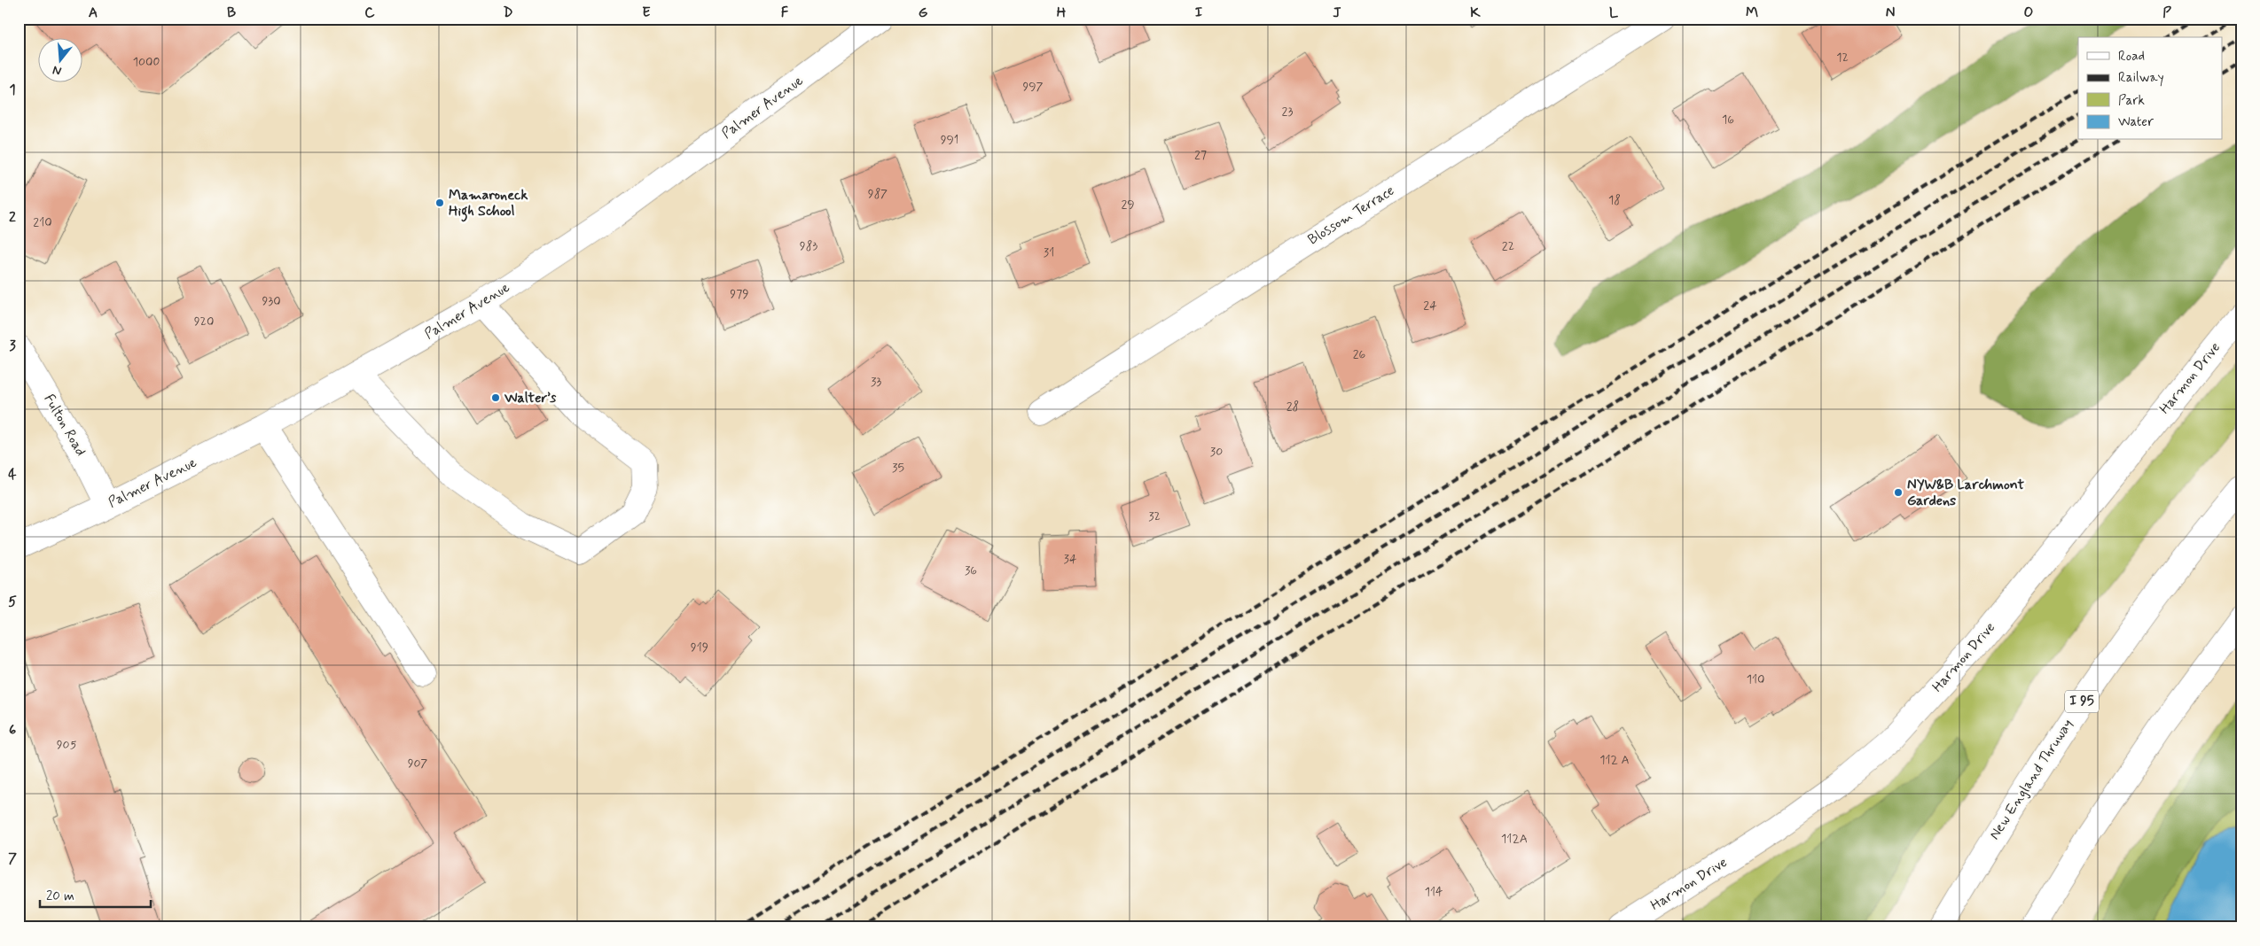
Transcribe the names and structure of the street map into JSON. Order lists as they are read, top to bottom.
{
  "streets": {
    "main road": [
      "Palmer Avenue",
      "Blossom Terrace",
      "Harmon Drive",
      "Fulton Road",
      "I 95",
      "New England Thruway"
    ]
  },
  "crossings": [
    ["Palmer Avenue", "Fulton Road"]
  ],
  "places": ["Mamaroneck High School", "Walter’s", "NYW&B Larchmont Gardens"],
  "house_numbers": [
    "12",
    "1000",
    "997",
    "23",
    "16",
    "991",
    "27",
    "987",
    "18",
    "29",
    "210",
    "983",
    "22",
    "31",
    "979",
    "930",
    "24",
    "920",
    "26",
    "33",
    "28",
    "30",
    "35",
    "32",
    "34",
    "36",
    "919",
    "110",
    "905",
    "112 A",
    "907",
    "112A",
    "114"
  ],
  "legend": [
    "Road",
    "Railway",
    "Park",
    "Water"
  ],
  "scale_bar": "20 m",
  "north": "bottom",
  "grid": {
    "columns": [
      "A",
      "B",
      "C",
      "D",
      "E",
      "F",
      "G",
      "H",
      "I",
      "J",
      "K",
      "L",
      "M",
      "N",
      "O",
      "P"
    ],
    "rows": [
      "1",
      "2",
      "3",
      "4",
      "5",
      "6",
      "7"
    ]
  }
}
